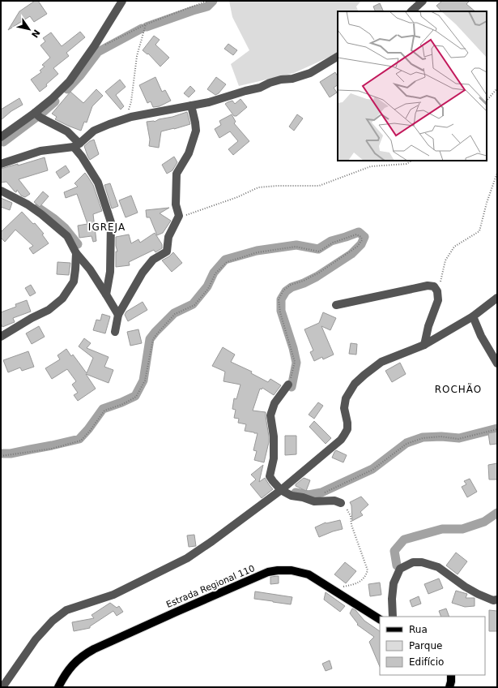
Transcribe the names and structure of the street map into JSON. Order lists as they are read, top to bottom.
{
  "streets": {
    "main road": ["Estrada Regional 110"]
  },
  "districts": ["IGREJA", "ROCHÃO"],
  "legend": ["Rua", "Parque", "Edifício"],
  "north": "bottom right"
}
